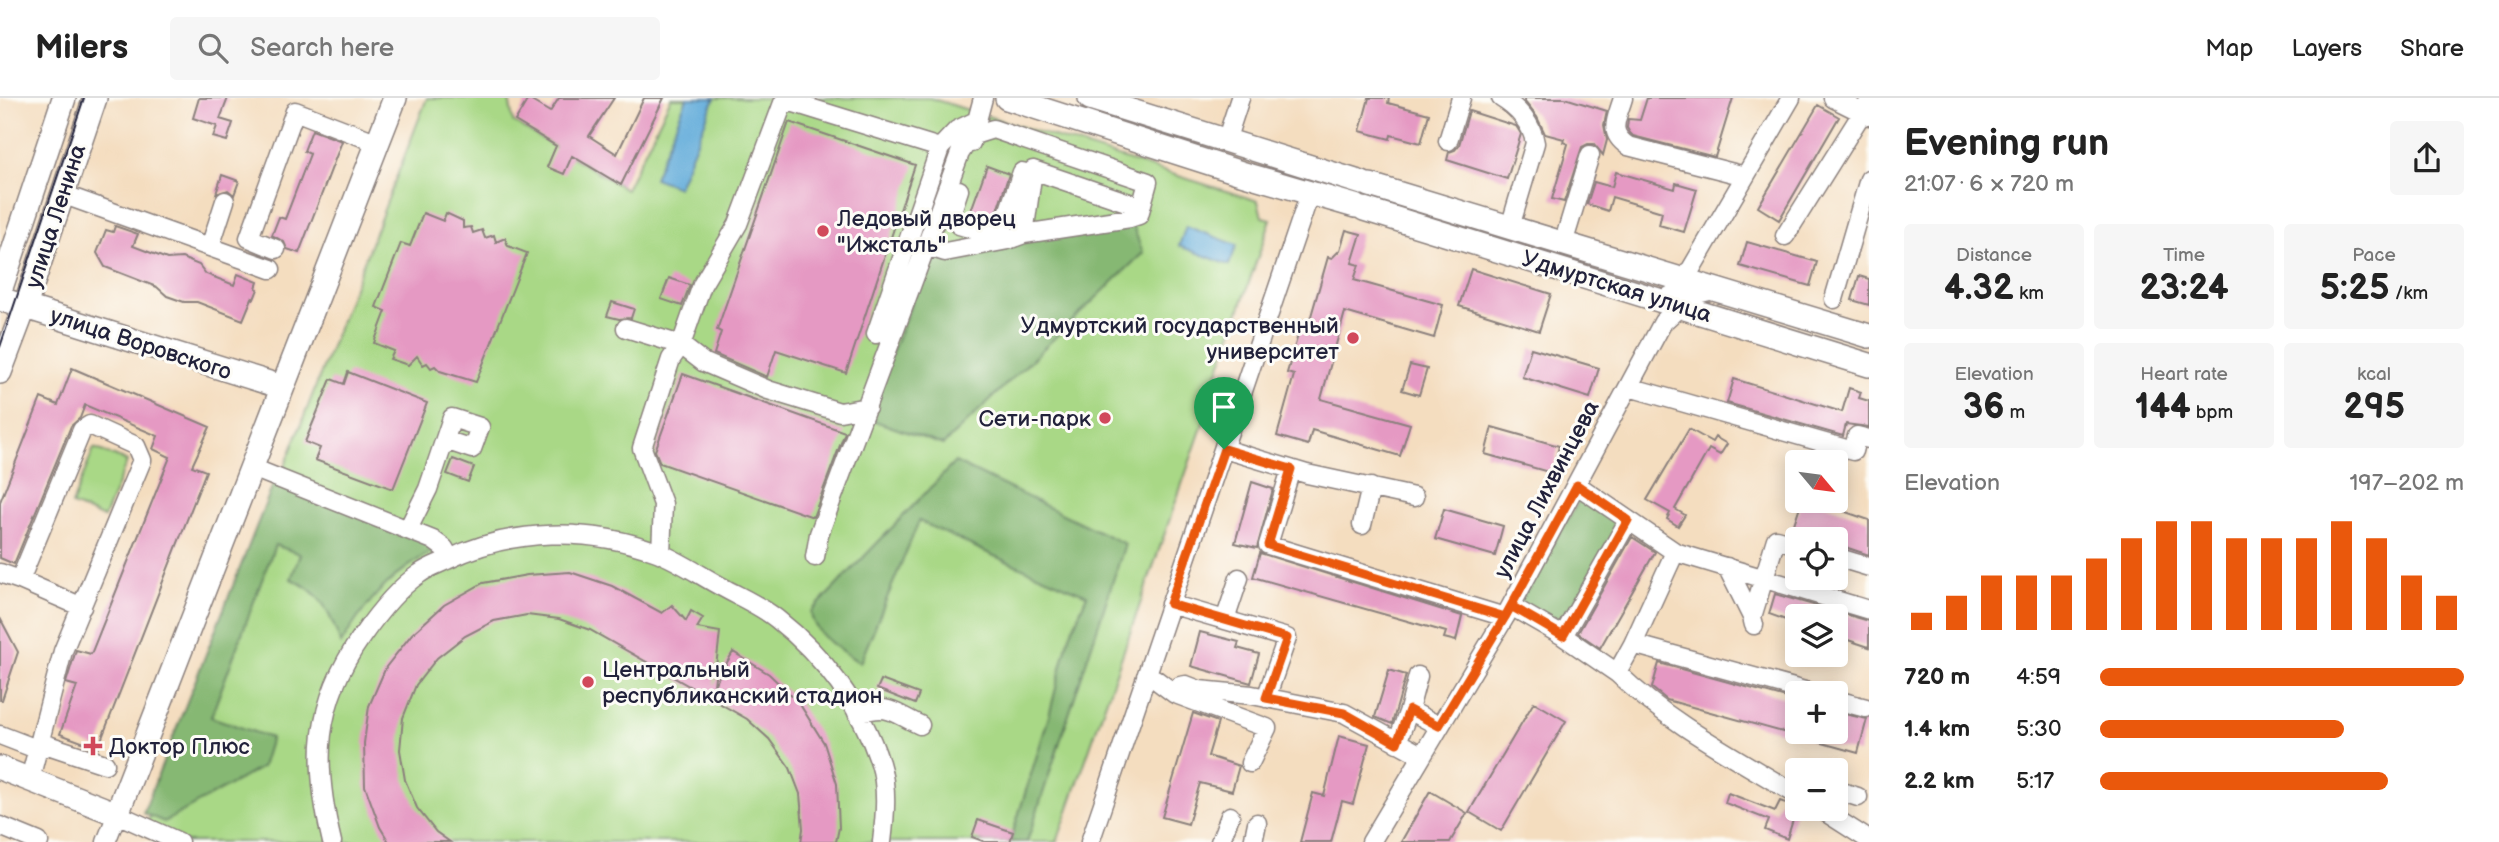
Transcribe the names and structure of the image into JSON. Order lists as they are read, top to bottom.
{
  "streets": {
    "main road": ["улица Ленина", "Удмуртская улица", "улица Воровского"],
    "street": ["улица Лихвинцева"]
  },
  "crossings": [
    ["улица Ленина", "улица Воровского"],
    ["Удмуртская улица", "улица Лихвинцева"]
  ],
  "places": {
    "other": [
      "Ледовый дворец \"Ижсталь\"",
      "Удмуртский государственный университет",
      "Сети-парк",
      "Центральный республиканский стадион"
    ],
    "health": ["Доктор Плюс"]
  },
  "north": "bottom right",
  "page": {
    "header": "Milers",
    "search": "Search here",
    "nav": ["Map", "Layers", "Share"],
    "heading": ["Evening run", "21:07 · 6 × 720 m"],
    "stats": [
      ["Distance", "4.32 km"],
      ["Time", "23:24"],
      ["Pace", "5:25 /km"],
      ["Elevation", "36 m"],
      ["Heart rate", "144 bpm"],
      ["kcal", "295"]
    ],
    "map_buttons": ["+", "−"],
    "chart": ["Elevation", "197–202 m"],
    "list": [
      {
        "name": "720 m",
        "note": "4:59"
      },
      {
        "name": "1.4 km",
        "note": "5:30"
      },
      {
        "name": "2.2 km",
        "note": "5:17"
      }
    ]
  }
}
